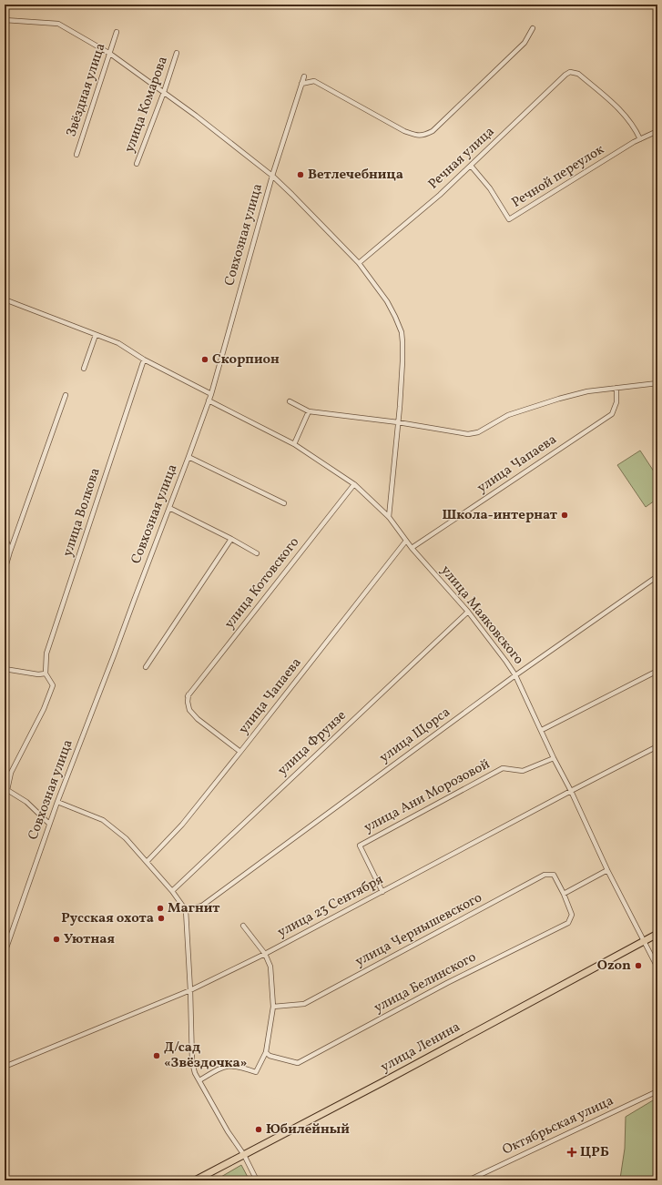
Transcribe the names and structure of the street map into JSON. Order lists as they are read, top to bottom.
{
  "streets": {
    "main road": ["улица Ленина"],
    "street": [
      "Звёздная улица",
      "улица Комарова",
      "Речная улица",
      "Речной переулок",
      "Совхозная улица",
      "улица Чапаева",
      "улица Волкова",
      "улица Котовского",
      "улица Маяковского",
      "улица Щорса",
      "улица Фрунзе",
      "улица Ани Морозовой",
      "улица 23 Сентября",
      "улица Чернышевского",
      "улица Белинского",
      "Октябрьская улица"
    ]
  },
  "crossings": [
    ["Речная улица", "Речной переулок"],
    ["Совхозная улица", "улица Маяковского"],
    ["улица Чапаева", "улица Котовского"],
    ["улица Чапаева", "улица Маяковского"],
    ["улица Котовского", "улица Маяковского"],
    ["улица Маяковского", "улица Щорса"],
    ["улица Маяковского", "улица Фрунзе"],
    ["улица Маяковского", "улица Ани Морозовой"],
    ["улица Маяковского", "улица 23 Сентября"],
    ["улица Маяковского", "улица Ленина"],
    ["улица Ани Морозовой", "улица 23 Сентября"],
    ["улица Чернышевского", "улица Белинского"]
  ],
  "places": {
    "other": [
      "Ветлечебница",
      "Скорпион",
      "Школа-интернат",
      "Магнит",
      "Русская охота",
      "Уютная",
      "Ozon",
      "Д/сад «Звёздочка»",
      "Юбилейный"
    ],
    "health": ["ЦРБ"]
  }
}
